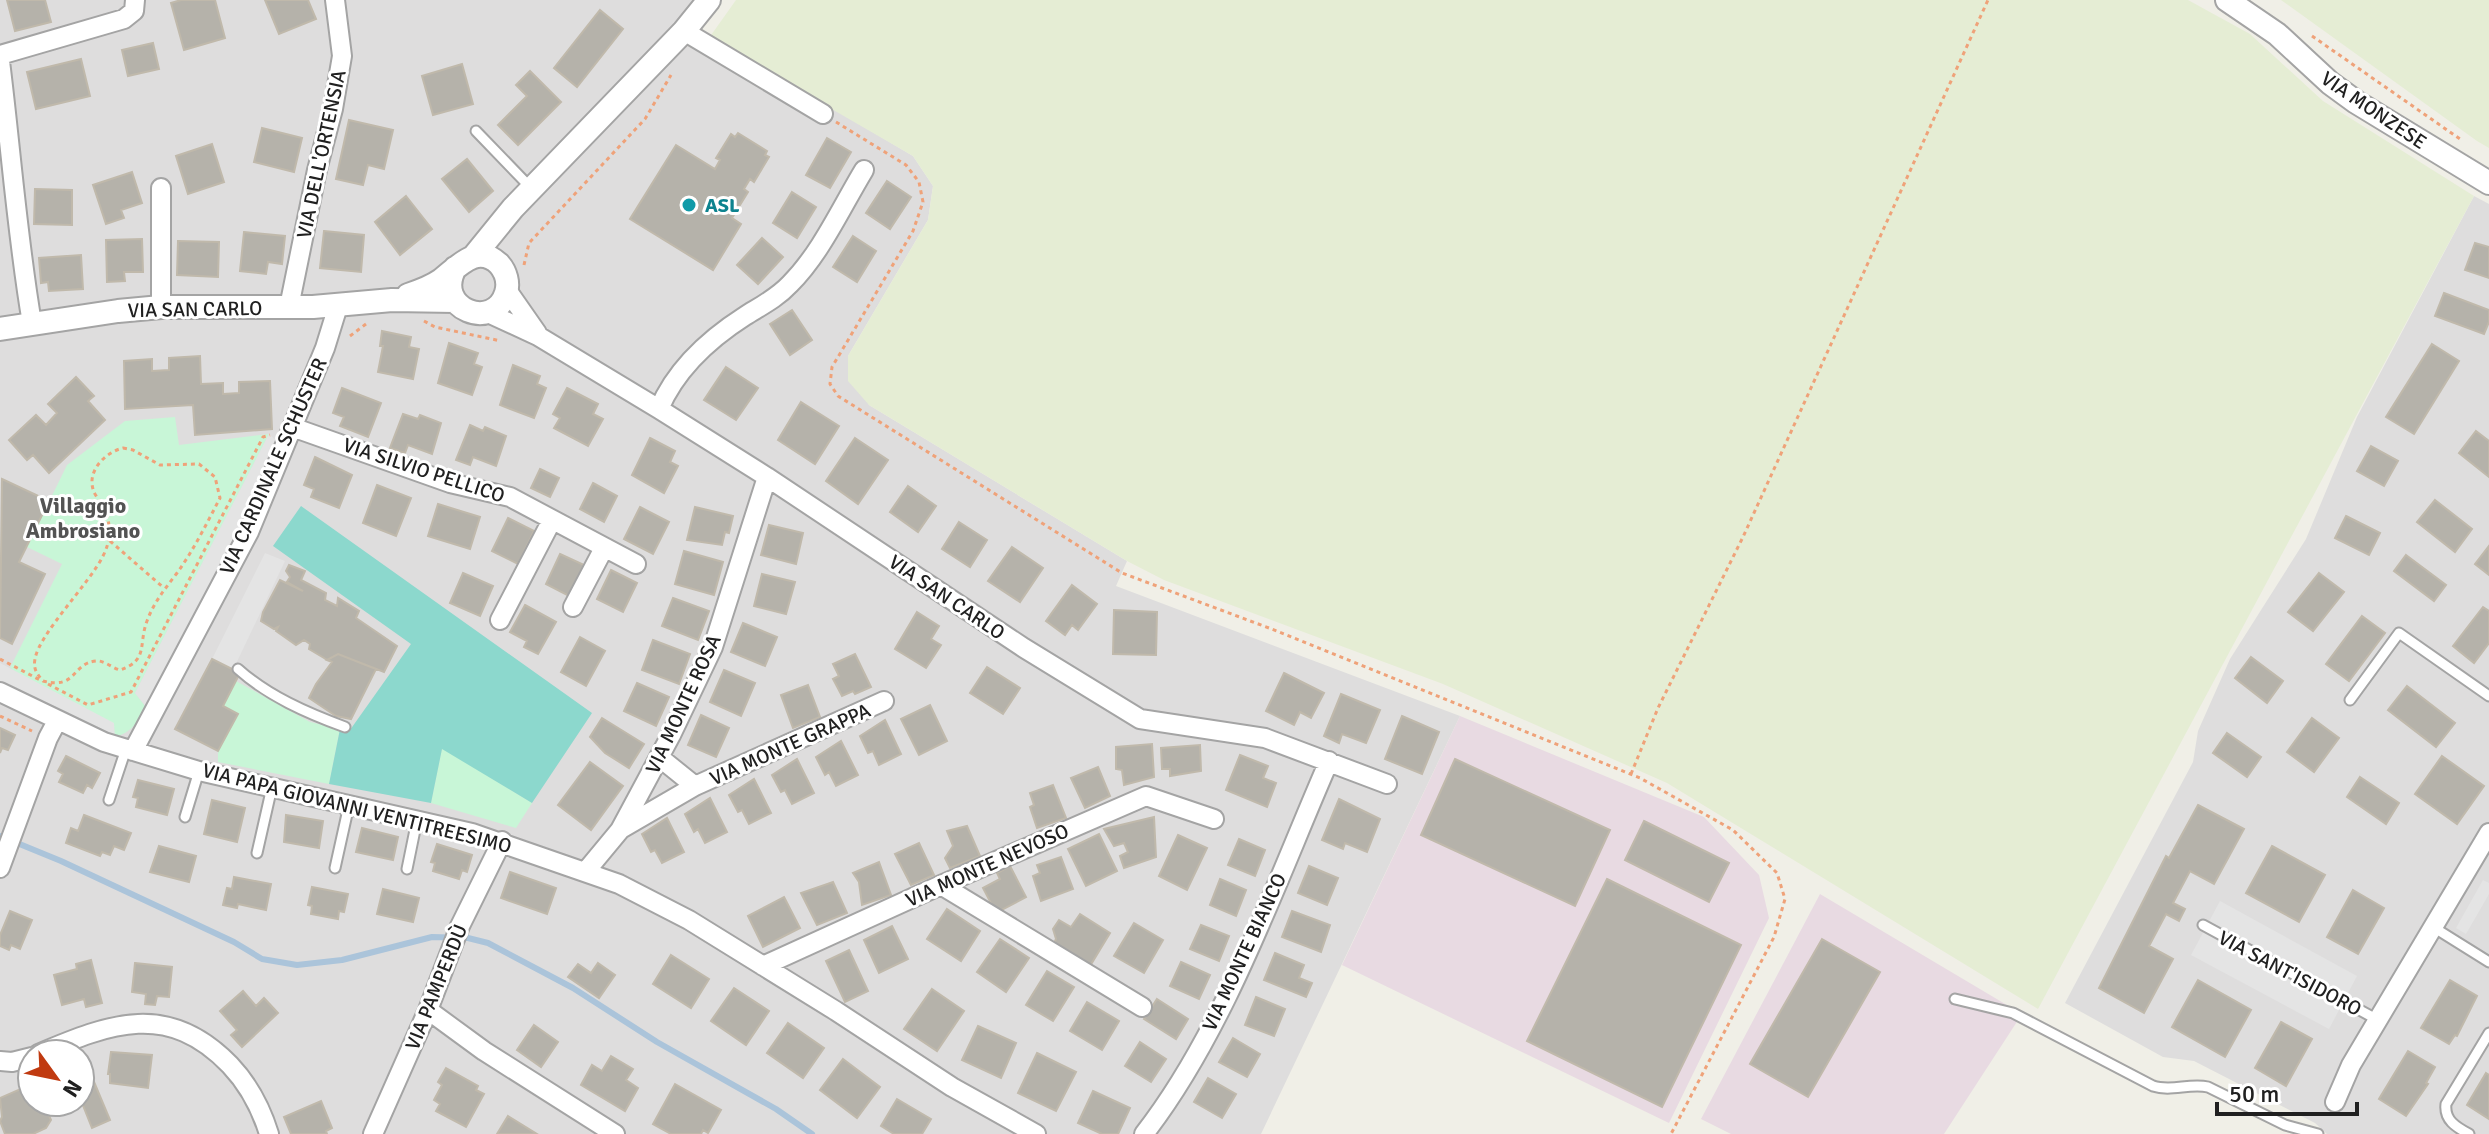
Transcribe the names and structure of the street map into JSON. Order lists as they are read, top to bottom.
{
  "streets": {
    "street": [
      "VIA MONZESE",
      "VIA DELL'ORTENSIA",
      "VIA SAN CARLO",
      "VIA CARDINALE SCHUSTER",
      "VIA SILVIO PELLICO",
      "VIA MONTE ROSA",
      "VIA MONTE GRAPPA",
      "VIA PAPA GIOVANNI VENTITREESIMO",
      "VIA MONTE NEVOSO",
      "VIA MONTE BIANCO",
      "VIA SANT'ISIDORO",
      "VIA PAMPERDÙ"
    ]
  },
  "crossings": [
    ["VIA DELL'ORTENSIA", "VIA SAN CARLO"],
    ["VIA SAN CARLO", "VIA CARDINALE SCHUSTER"],
    ["VIA SAN CARLO", "VIA MONTE ROSA"],
    ["VIA SAN CARLO", "VIA MONTE BIANCO"],
    ["VIA CARDINALE SCHUSTER", "VIA SILVIO PELLICO"],
    ["VIA CARDINALE SCHUSTER", "VIA PAPA GIOVANNI VENTITREESIMO"],
    ["VIA MONTE ROSA", "VIA MONTE GRAPPA"],
    ["VIA MONTE ROSA", "VIA PAPA GIOVANNI VENTITREESIMO"],
    ["VIA PAPA GIOVANNI VENTITREESIMO", "VIA MONTE NEVOSO"],
    ["VIA PAPA GIOVANNI VENTITREESIMO", "VIA PAMPERDÙ"]
  ],
  "districts": ["Villaggio Ambrosiano"],
  "places": ["ASL"],
  "scale_bar": "50 m",
  "north": "bottom right"
}
